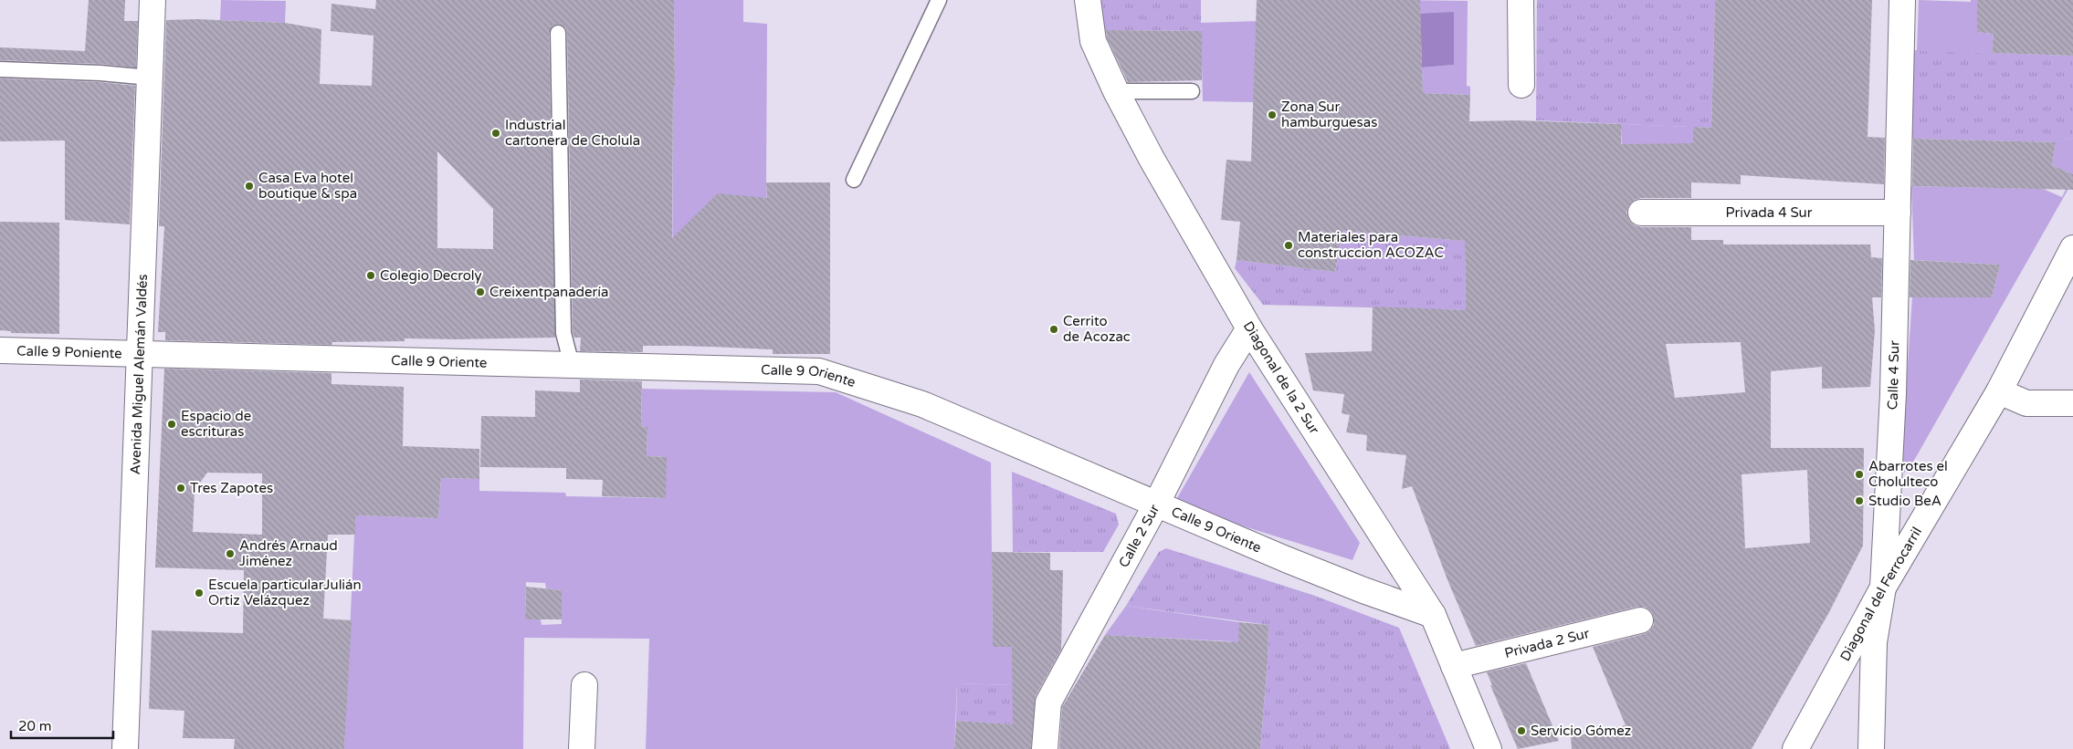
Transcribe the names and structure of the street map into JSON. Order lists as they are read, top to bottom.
{
  "streets": {
    "street": [
      "Privada 4 Sur",
      "Calle 9 Poniente",
      "Calle 9 Oriente",
      "Avenida Miguel Alemán Valdés",
      "Calle 4 Sur",
      "Diagonal de la 2 Sur",
      "Calle 2 Sur",
      "Diagonal del Ferrocarril",
      "Privada 2 Sur"
    ]
  },
  "crossings": [
    ["Privada 4 Sur", "Calle 4 Sur"],
    ["Calle 9 Poniente", "Calle 9 Oriente"],
    ["Calle 9 Poniente", "Avenida Miguel Alemán Valdés"],
    ["Calle 9 Oriente", "Avenida Miguel Alemán Valdés"],
    ["Calle 9 Oriente", "Diagonal de la 2 Sur"],
    ["Calle 9 Oriente", "Calle 2 Sur"],
    ["Calle 4 Sur", "Diagonal del Ferrocarril"],
    ["Diagonal de la 2 Sur", "Calle 2 Sur"],
    ["Diagonal de la 2 Sur", "Privada 2 Sur"]
  ],
  "places": [
    "Zona Sur hamburguesas",
    "Industrial cartonera de Cholula",
    "Casa Eva hotel boutique & spa",
    "Materiales para construccion ACOZAC",
    "Colegio Decroly",
    "Creixentpanadería",
    "Cerrito de Acozac",
    "Espacio de escrituras",
    "Abarrotes el Cholulteco",
    "Tres Zapotes",
    "Studio BeA",
    "Andrés Arnaud Jiménez",
    "Escuela particularJulián Ortiz Velázquez",
    "Servicio Gómez"
  ],
  "scale_bar": "20 m"
}
